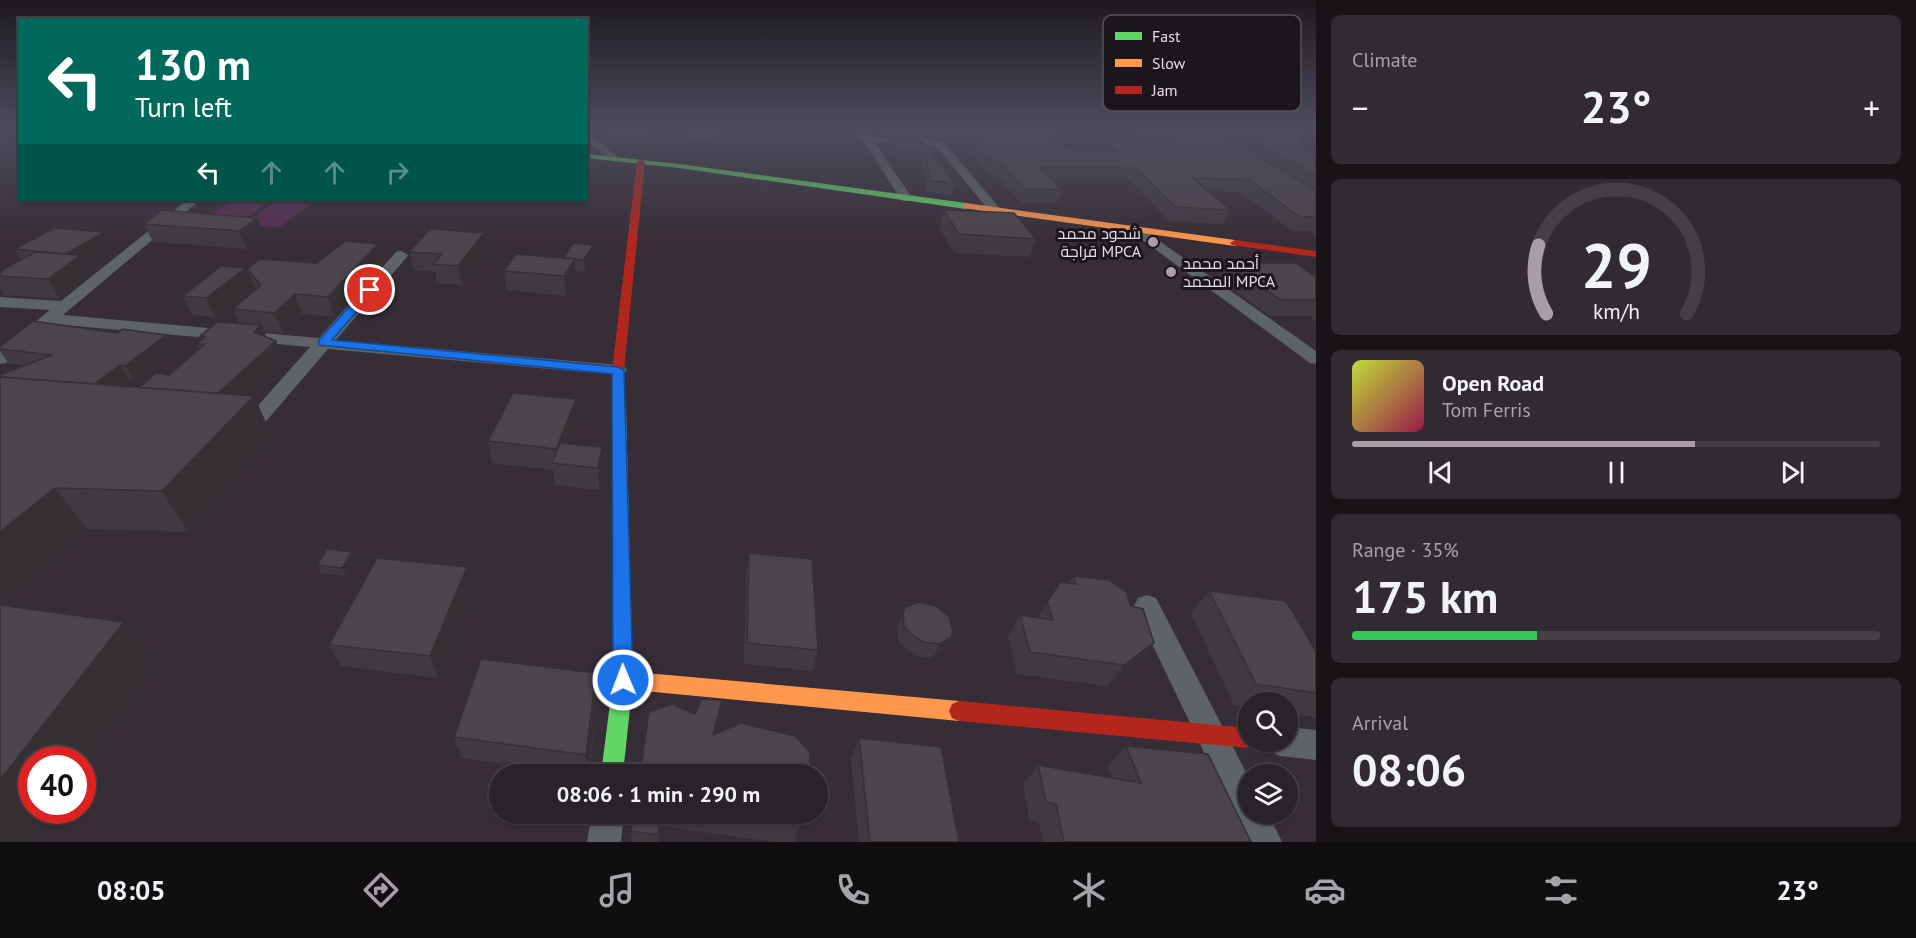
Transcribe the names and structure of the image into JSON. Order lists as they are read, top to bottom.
{
  "places": ["شحود محمد قراجة MPCA", "أحمد محمد المحمد MPCA"],
  "legend": ["Fast", "Slow", "Jam"],
  "page": {
    "tile": [
      "Climate",
      ["Range · 35%", "175 km"],
      ["Arrival", "08:06"]
    ],
    "turn": ["130 m", "Turn left"],
    "heat": ["−", "23°", "+"],
    "song": ["Open Road", "Tom Ferris"],
    "limit": "40",
    "trip": "08:06 · 1 min · 290 m",
    "tabs": ["08:05", "23°"],
    "gauge": ["29", "km/h"]
  }
}
